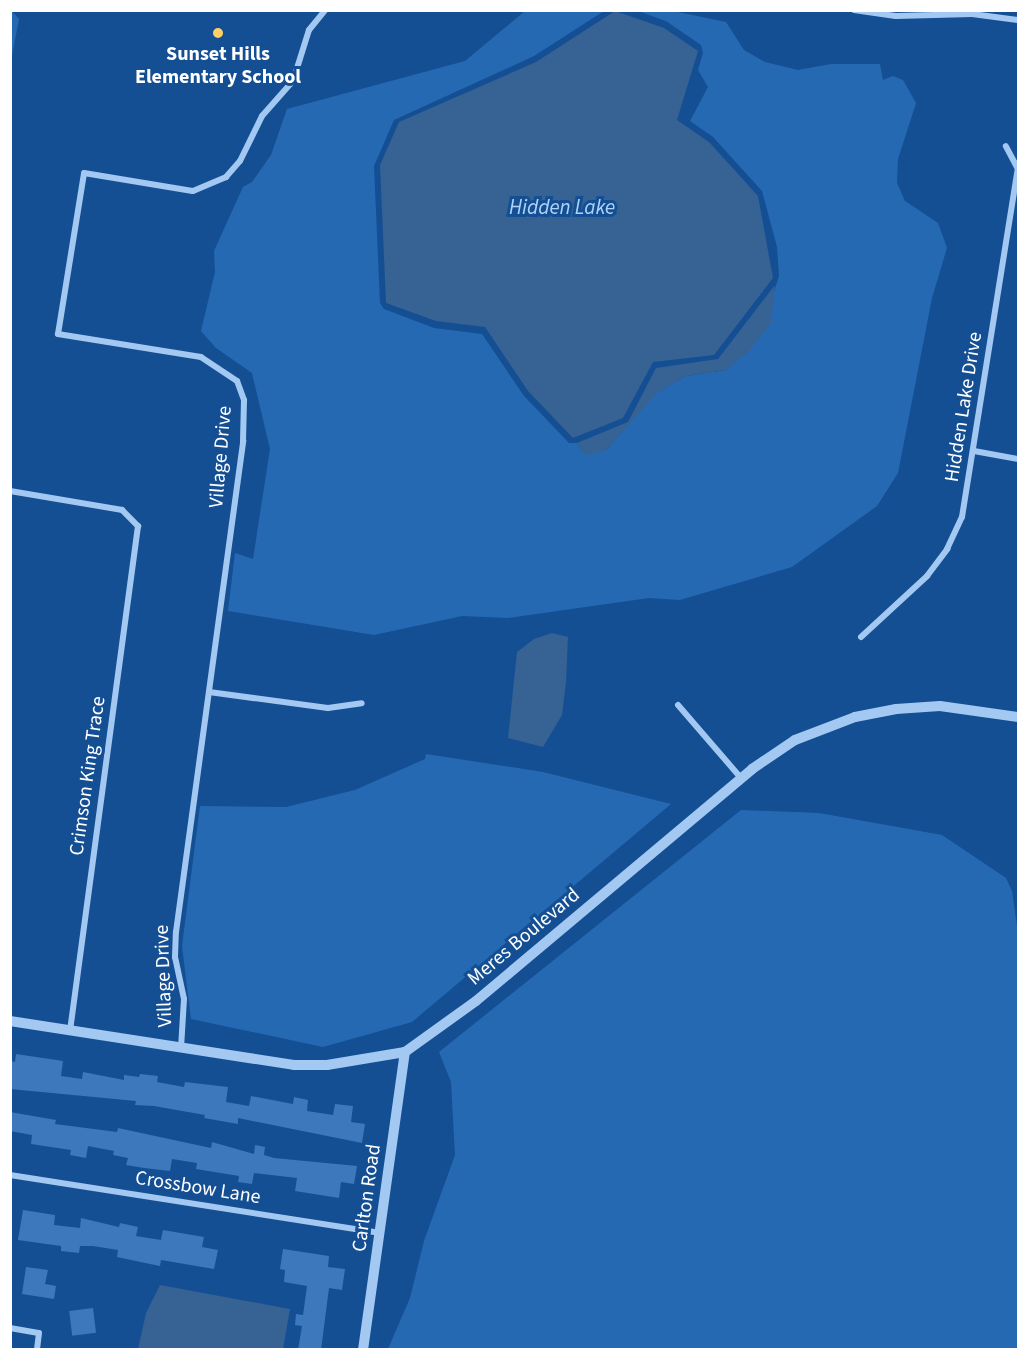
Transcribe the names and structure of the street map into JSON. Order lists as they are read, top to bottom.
{
  "streets": {
    "street": [
      "Hidden Lake Drive",
      "Village Drive",
      "Crimson King Trace",
      "Meres Boulevard",
      "Crossbow Lane",
      "Carlton Road"
    ]
  },
  "crossings": [
    ["Village Drive", "Meres Boulevard"],
    ["Crimson King Trace", "Meres Boulevard"],
    ["Meres Boulevard", "Carlton Road"],
    ["Crossbow Lane", "Carlton Road"]
  ],
  "water": ["Hidden Lake"],
  "places": ["Sunset Hills Elementary School"]
}
